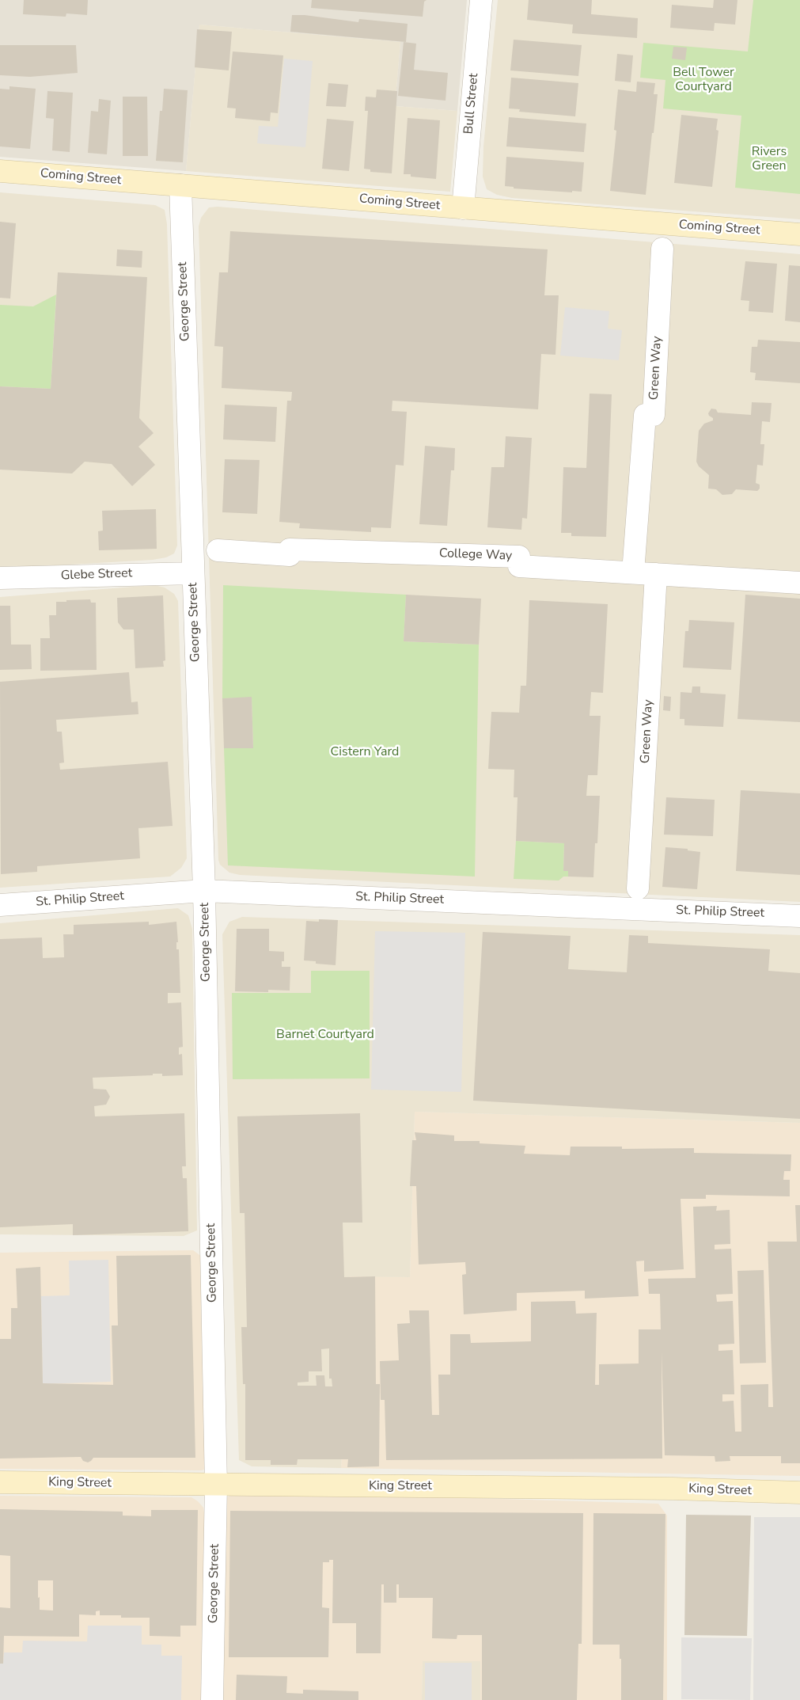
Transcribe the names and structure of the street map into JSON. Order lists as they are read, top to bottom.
{
  "streets": {
    "street": [
      "Bull Street",
      "Coming Street",
      "George Street",
      "Green Way",
      "College Way",
      "Glebe Street",
      "St. Philip Street",
      "King Street"
    ]
  },
  "crossings": [
    ["Bull Street", "Coming Street"],
    ["Coming Street", "George Street"],
    ["George Street", "Glebe Street"],
    ["George Street", "St. Philip Street"],
    ["George Street", "King Street"],
    ["Green Way", "College Way"]
  ],
  "parks": [
    "Bell Tower Courtyard",
    "Rivers Green",
    "Cistern Yard",
    "Barnet Courtyard"
  ]
}
